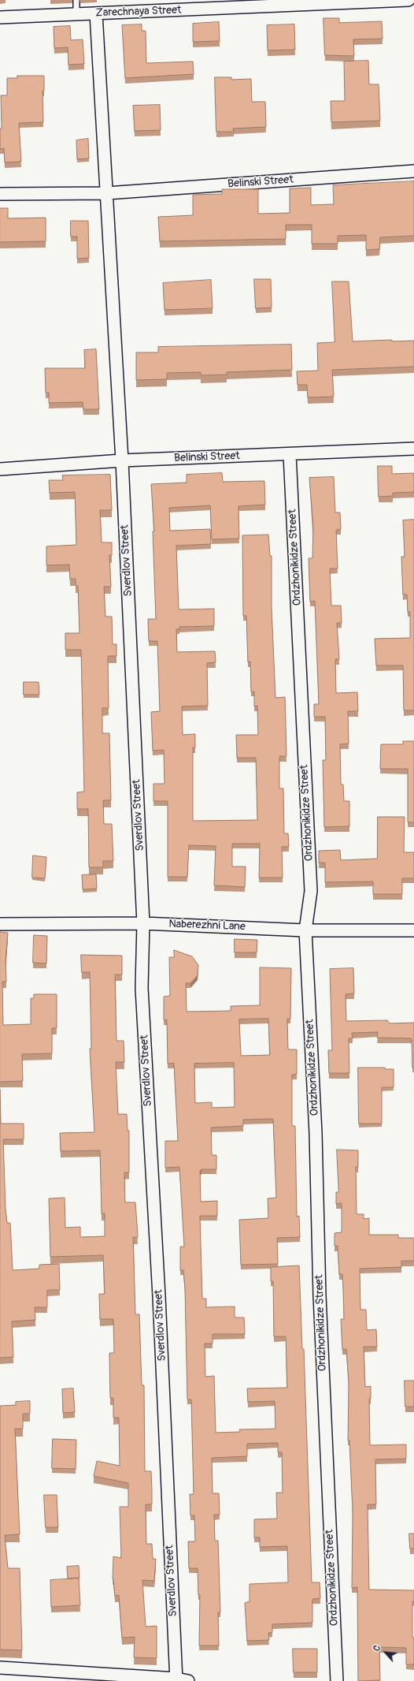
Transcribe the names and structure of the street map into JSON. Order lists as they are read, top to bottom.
{
  "streets": {
    "street": [
      "Zarechnaya Street",
      "Belinski Street",
      "Ordzhonikidze Street",
      "Sverdlov Street",
      "Naberezhni Lane"
    ]
  },
  "crossings": [
    ["Zarechnaya Street", "Sverdlov Street"],
    ["Belinski Street", "Ordzhonikidze Street"],
    ["Belinski Street", "Sverdlov Street"],
    ["Ordzhonikidze Street", "Naberezhni Lane"],
    ["Sverdlov Street", "Naberezhni Lane"]
  ],
  "north": "top left"
}
